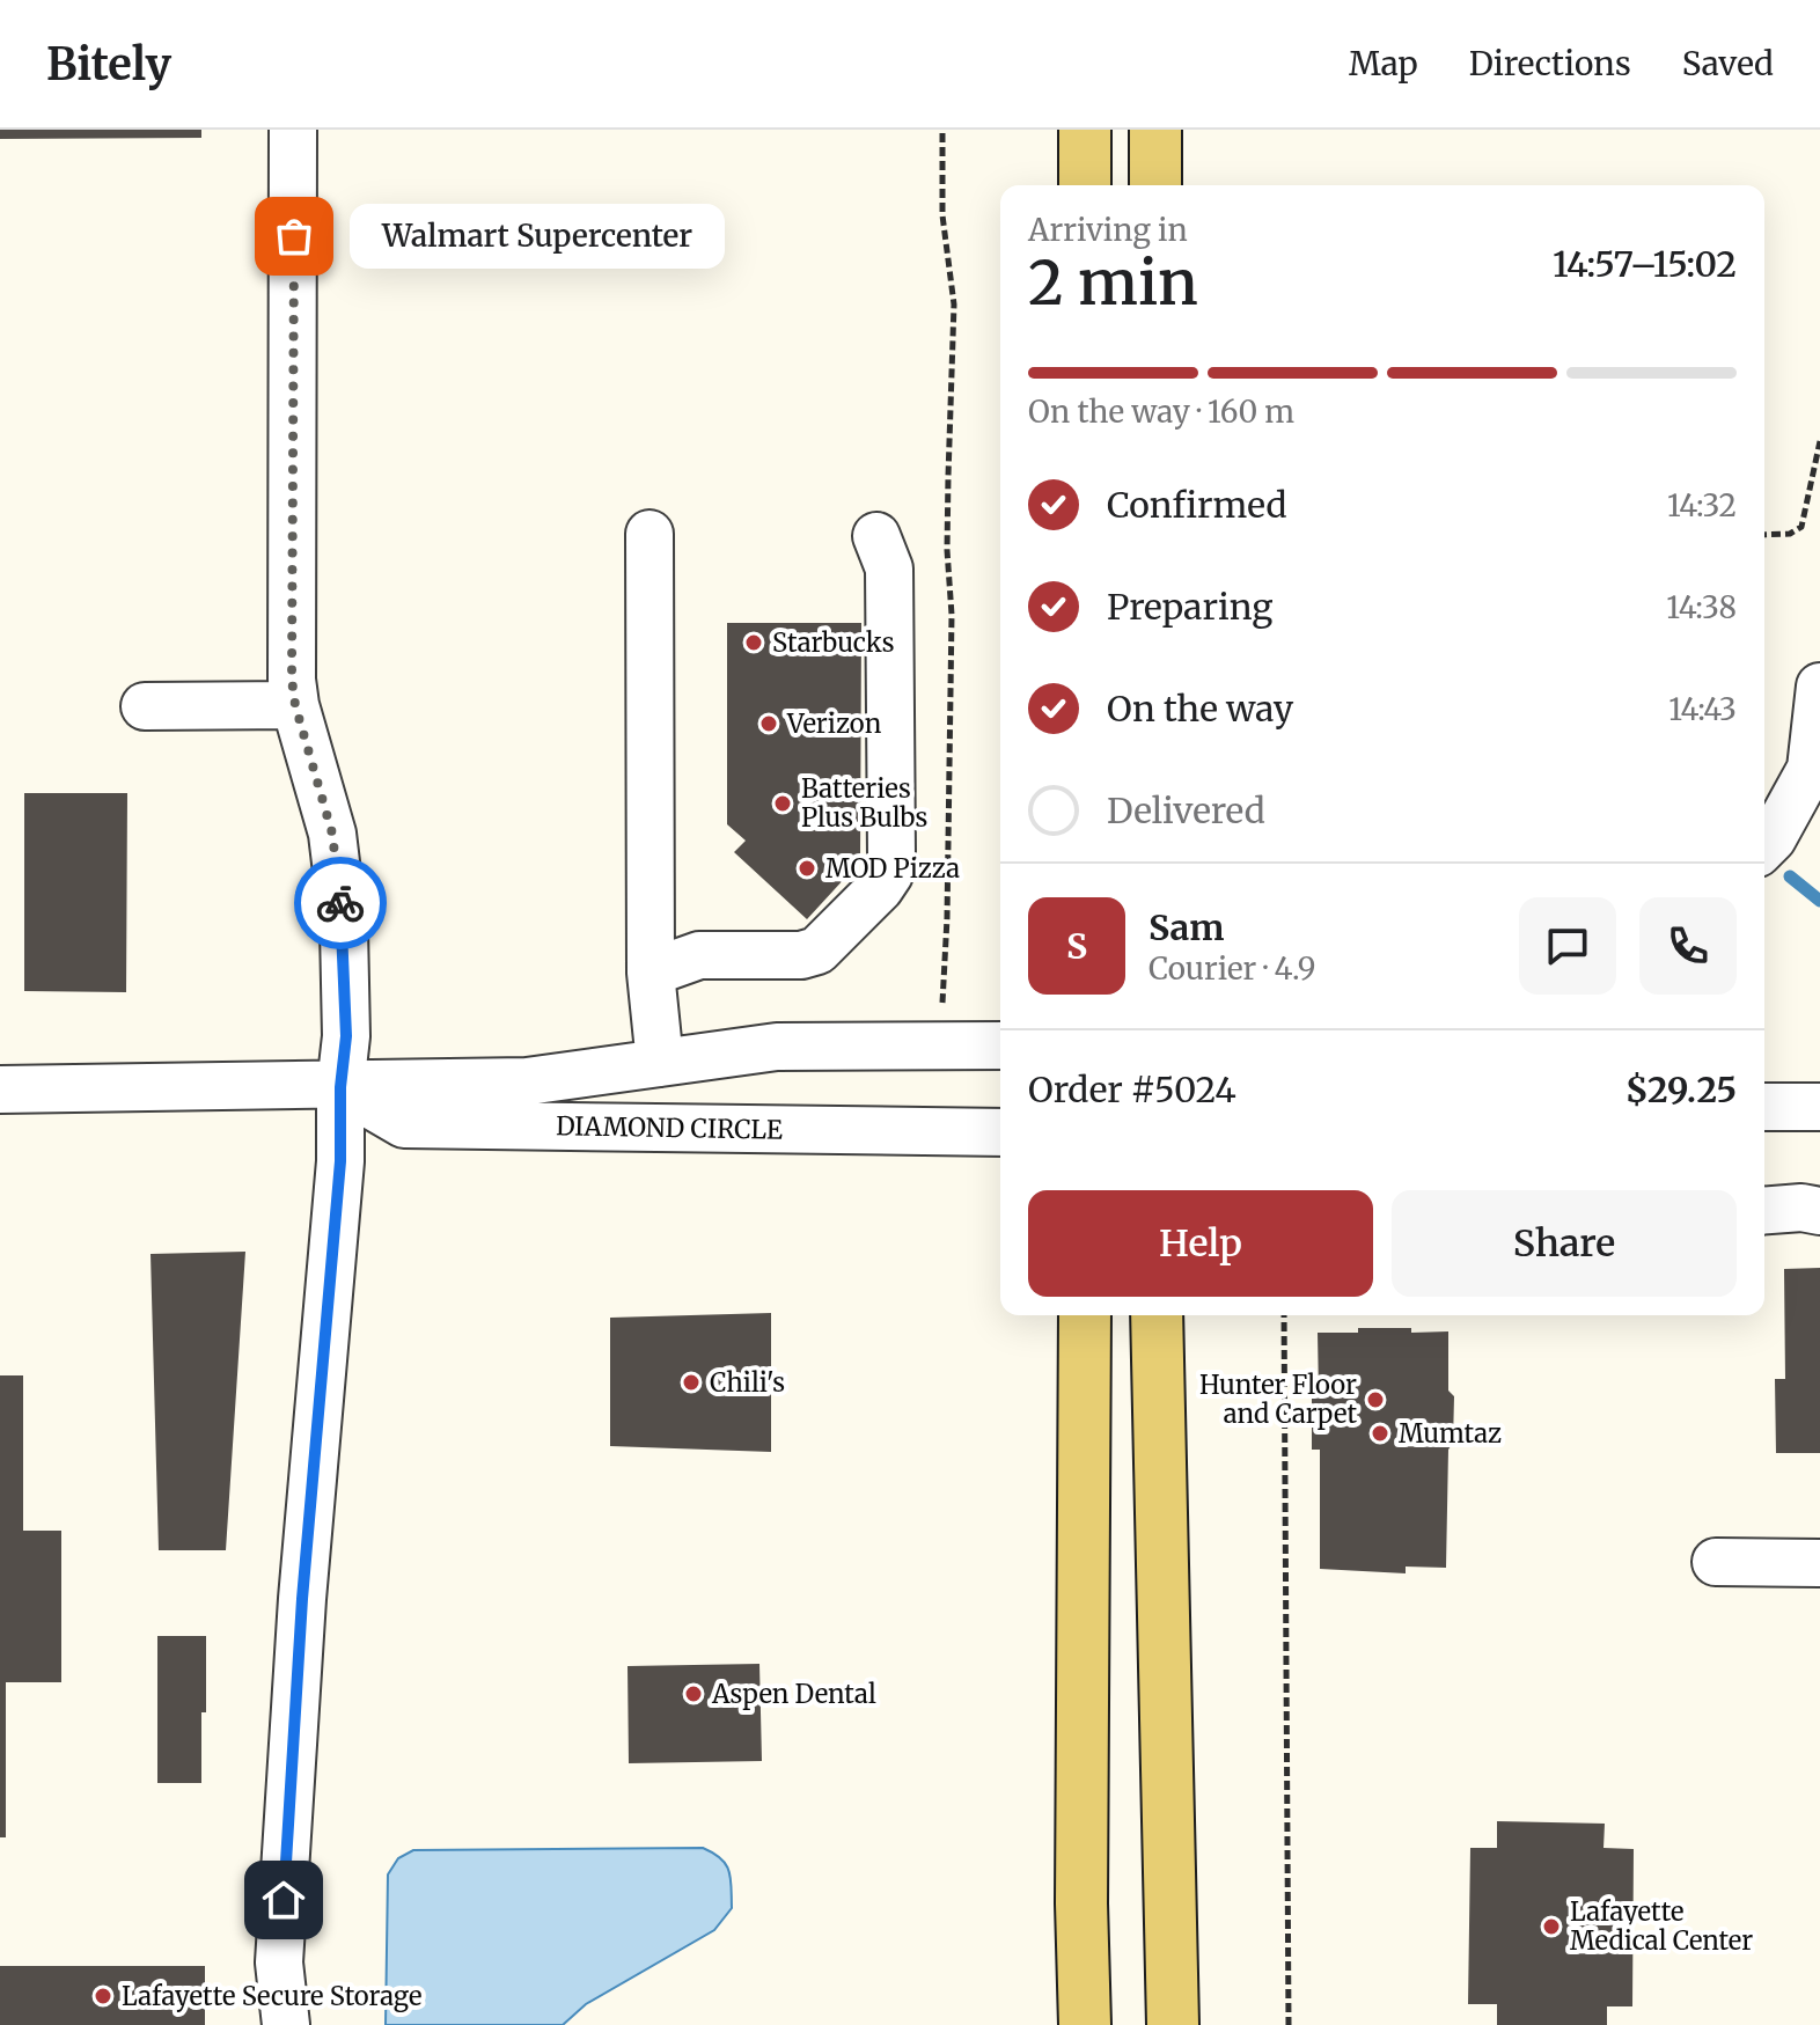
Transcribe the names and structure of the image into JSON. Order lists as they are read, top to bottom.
{
  "streets": {
    "street": ["DIAMOND CIRCLE"]
  },
  "places": [
    "Walmart Supercenter",
    "Starbucks",
    "Verizon",
    "Batteries Plus Bulbs",
    "MOD Pizza",
    "Chili's",
    "Hunter Floor and Carpet",
    "Mumtaz",
    "Aspen Dental",
    "Lafayette Medical Center",
    "Lafayette Secure Storage"
  ],
  "page": {
    "header": "Bitely",
    "nav": ["Map", "Directions", "Saved"],
    "heading": ["2 min", "Arriving in", "14:57–15:02"],
    "panel": [
      "Sam",
      "Courier · 4.9",
      "Order #5024",
      "$29.25"
    ],
    "bubble": "Walmart Supercenter",
    "bar": "On the way · 160 m",
    "list": [
      ["Confirmed", "14:32"],
      ["Preparing", "14:38"],
      ["On the way", "14:43"],
      "Delivered"
    ],
    "round": "S",
    "buttons": ["Help", "Share"]
  }
}
